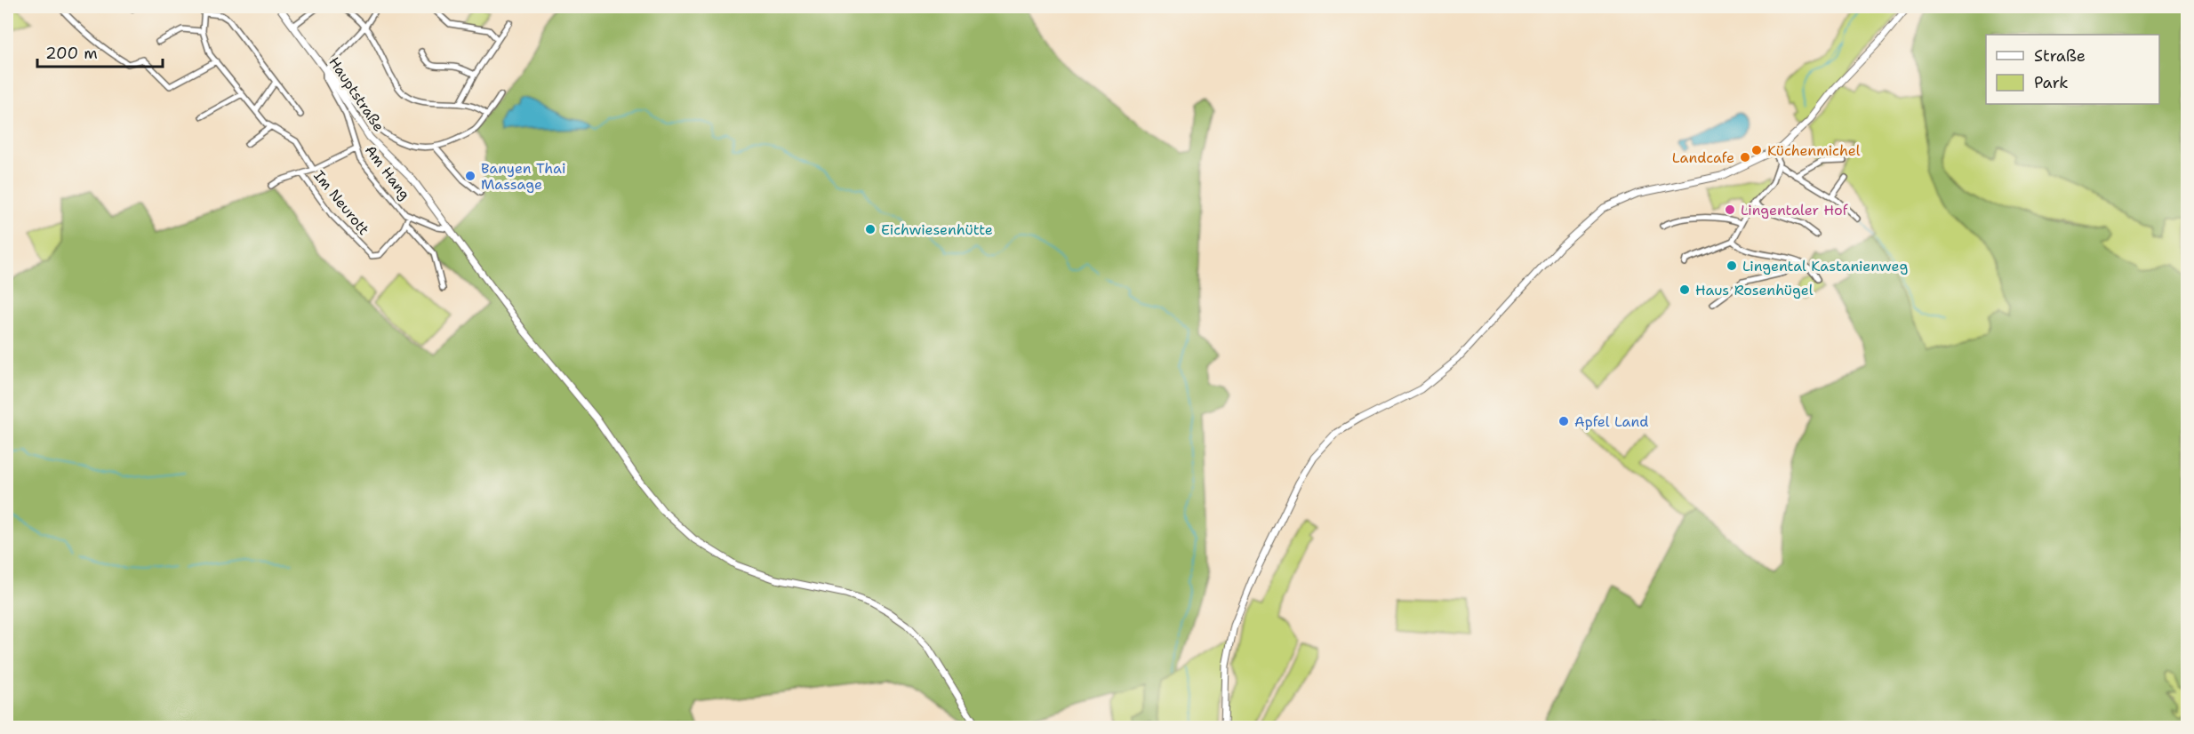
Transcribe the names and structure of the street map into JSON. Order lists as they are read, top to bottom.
{
  "streets": {
    "main road": ["Hauptstraße"],
    "street": ["Am Hang", "Im Neurott"]
  },
  "crossings": [
    ["Hauptstraße", "Am Hang"],
    ["Am Hang", "Im Neurott"]
  ],
  "places": [
    "Küchenmichel",
    "Landcafe",
    "Banyen Thai Massage",
    "Lingentaler Hof",
    "Eichwiesenhütte",
    "Lingental Kastanienweg",
    "Haus Rosenhügel",
    "Apfel Land"
  ],
  "legend": ["Straße", "Park"],
  "scale_bar": "200 m"
}
